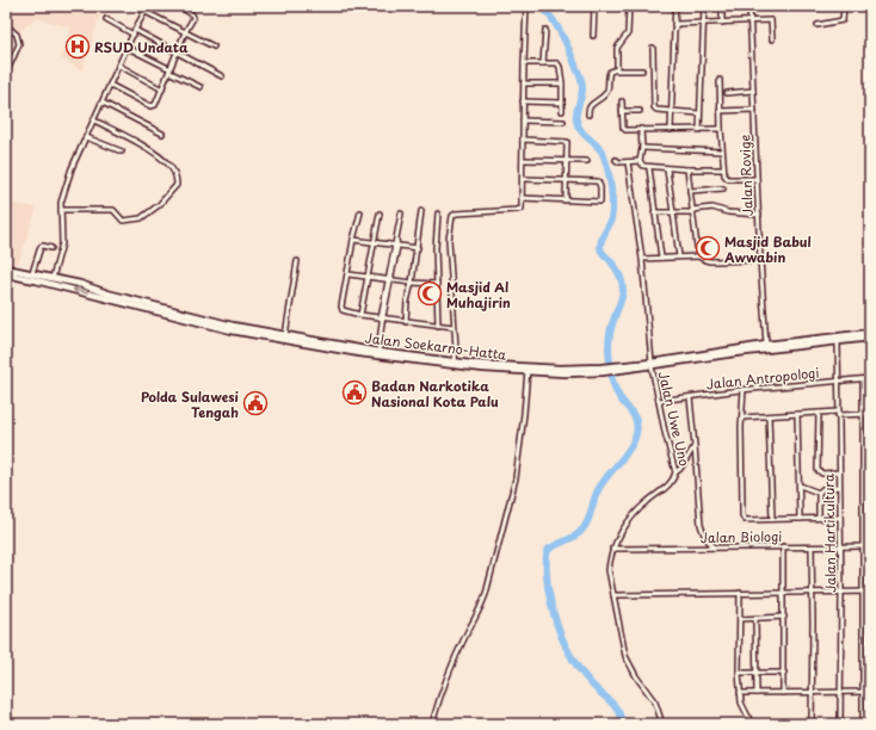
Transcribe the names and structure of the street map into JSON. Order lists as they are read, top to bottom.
{
  "streets": {
    "main road": ["Jalan Soekarno-Hatta"],
    "street": [
      "Jalan Rovige",
      "Jalan Antropologi",
      "Jalan Uwe Uno",
      "Jalan Hartikultura",
      "Jalan Biologi"
    ]
  },
  "crossings": [
    ["Jalan Rovige", "Jalan Soekarno-Hatta"],
    ["Jalan Soekarno-Hatta", "Jalan Uwe Uno"],
    ["Jalan Soekarno-Hatta", "Jalan Hartikultura"],
    ["Jalan Antropologi", "Jalan Uwe Uno"],
    ["Jalan Antropologi", "Jalan Hartikultura"],
    ["Jalan Uwe Uno", "Jalan Biologi"],
    ["Jalan Hartikultura", "Jalan Biologi"]
  ],
  "places": {
    "hospital": ["RSUD Undata"],
    "mosque": ["Masjid Babul Awwabin", "Masjid Al Muhajirin"],
    "public building": ["Badan Narkotika Nasional Kota Palu", "Polda Sulawesi Tengah"]
  }
}
